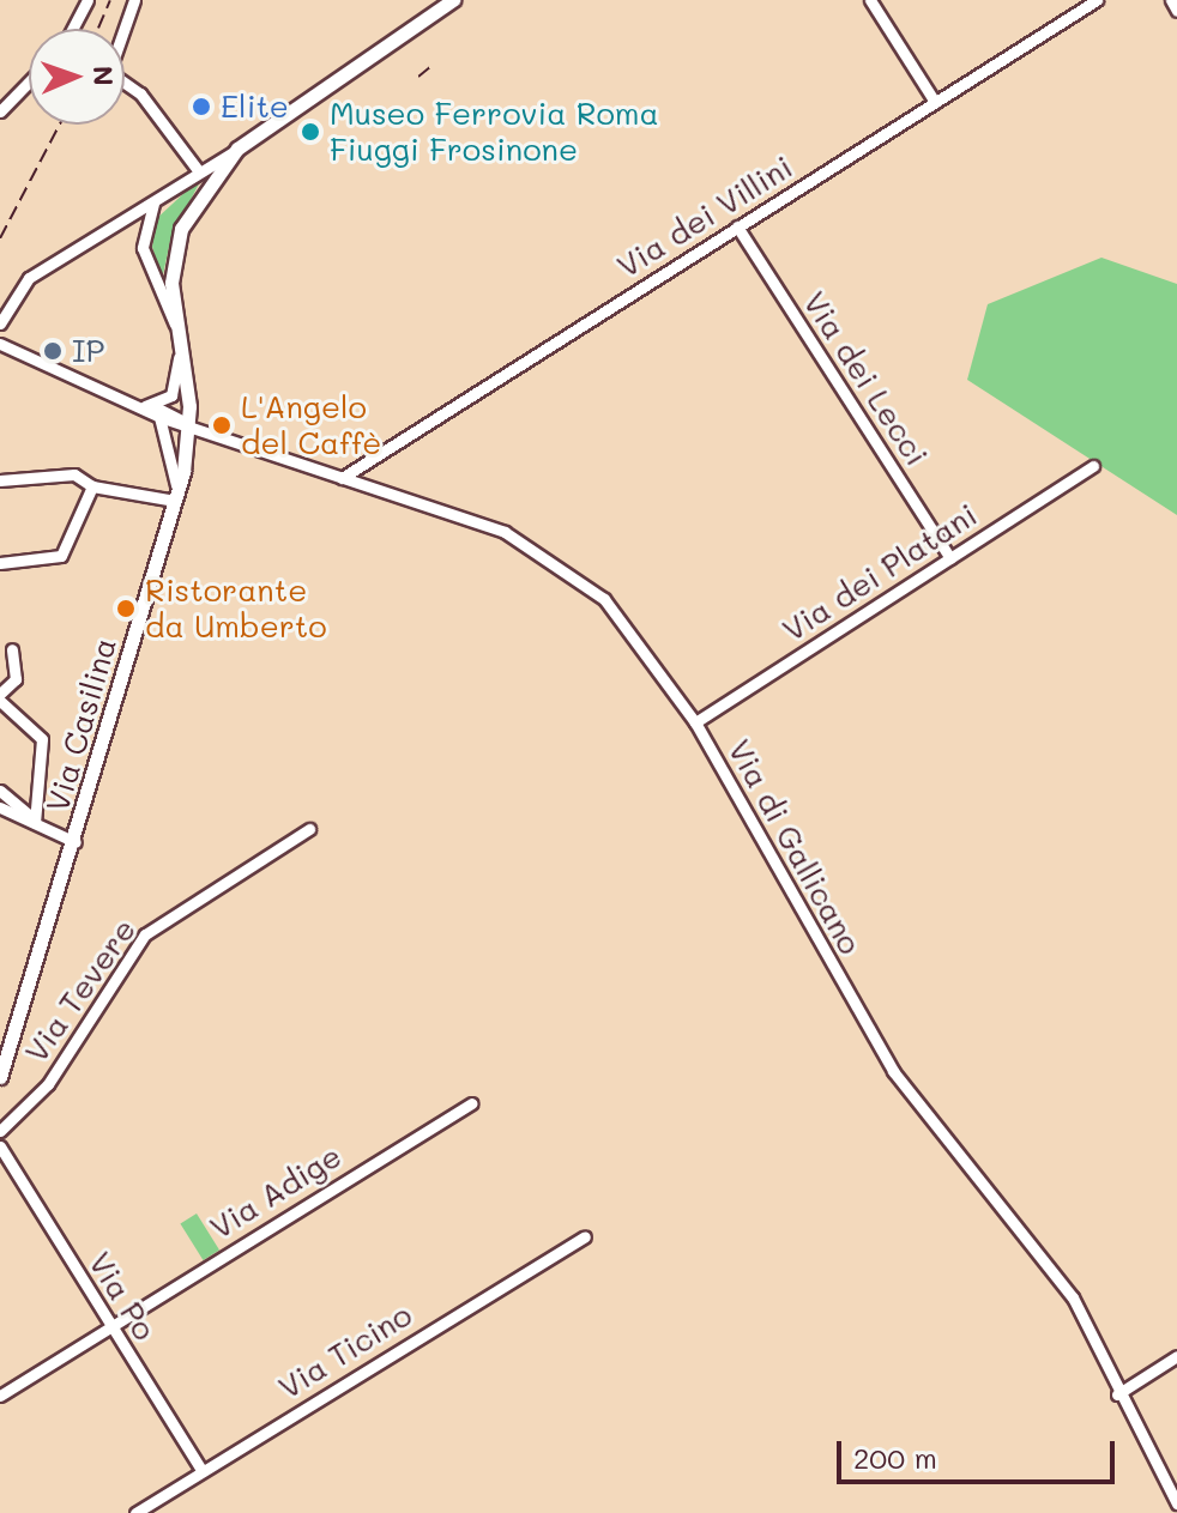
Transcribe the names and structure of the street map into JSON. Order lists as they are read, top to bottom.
{
  "streets": {
    "main road": ["Via Casilina"],
    "street": [
      "Via dei Villini",
      "Via dei Lecci",
      "Via dei Platani",
      "Via di Gallicano",
      "Via Tevere",
      "Via Adige",
      "Via Po",
      "Via Ticino"
    ]
  },
  "crossings": [
    ["Via dei Villini", "Via dei Lecci"],
    ["Via dei Villini", "Via di Gallicano"],
    ["Via dei Lecci", "Via dei Platani"],
    ["Via dei Platani", "Via di Gallicano"],
    ["Via Casilina", "Via di Gallicano"],
    ["Via Adige", "Via Po"],
    ["Via Po", "Via Ticino"]
  ],
  "places": [
    "Elite",
    "Museo Ferrovia Roma Fiuggi Frosinone",
    "IP",
    "L'Angelo del Caffè",
    "Ristorante da Umberto"
  ],
  "scale_bar": "200 m",
  "north": "right"
}
